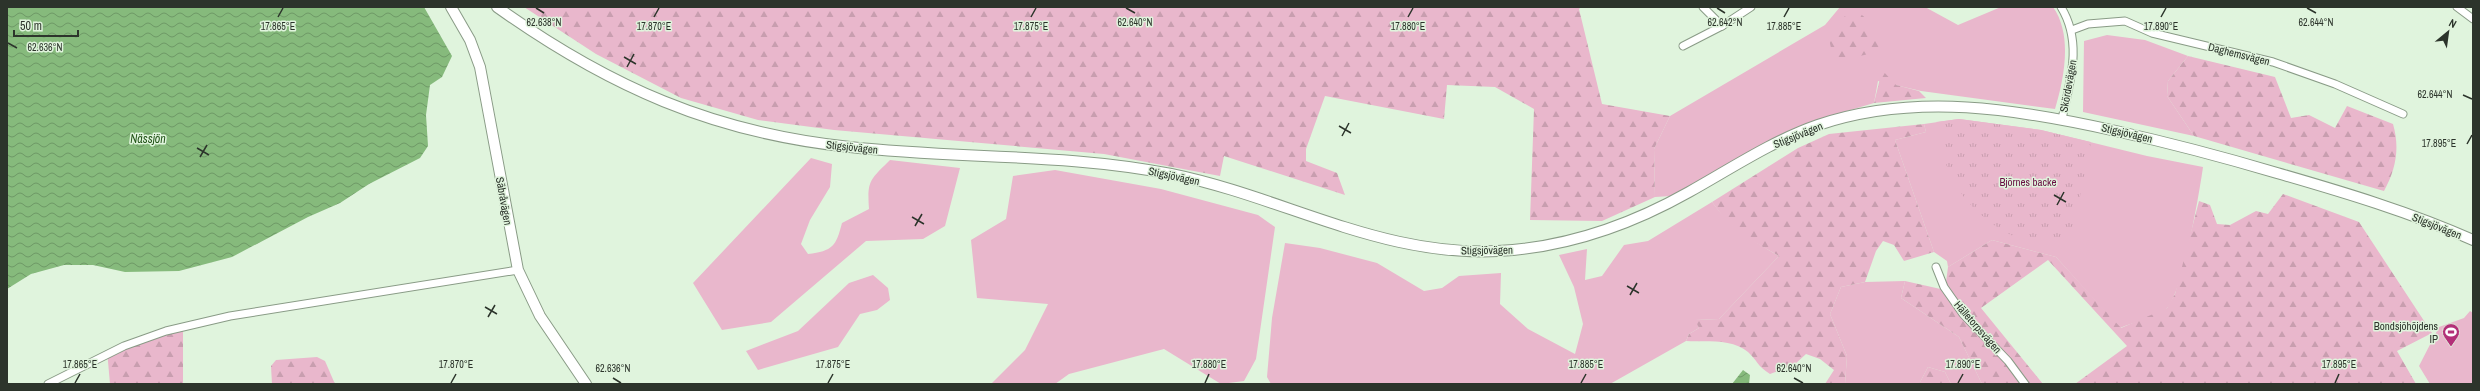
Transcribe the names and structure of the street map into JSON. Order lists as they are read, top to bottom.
{
  "streets": {
    "main road": ["Stigsjövägen", "Säbråvägen"],
    "street": ["Daghemsvägen", "Skördevägen", "Hälletorpsvägen"]
  },
  "crossings": [
    ["Daghemsvägen", "Skördevägen"],
    ["Skördevägen", "Stigsjövägen"]
  ],
  "water": ["Nässjön"],
  "parks": ["Björnes backe"],
  "places": {
    "sports": ["Bondsjöhöjdens IP"]
  },
  "scale_bar": "50 m",
  "north": "top right",
  "coordinates": [
    "62.638°N",
    "62.640°N",
    "62.644°N",
    "62.642°N",
    "17.890°E",
    "17.865°E",
    "17.870°E",
    "17.875°E",
    "17.880°E",
    "17.885°E",
    "62.636°N",
    "17.895°E"
  ]
}
